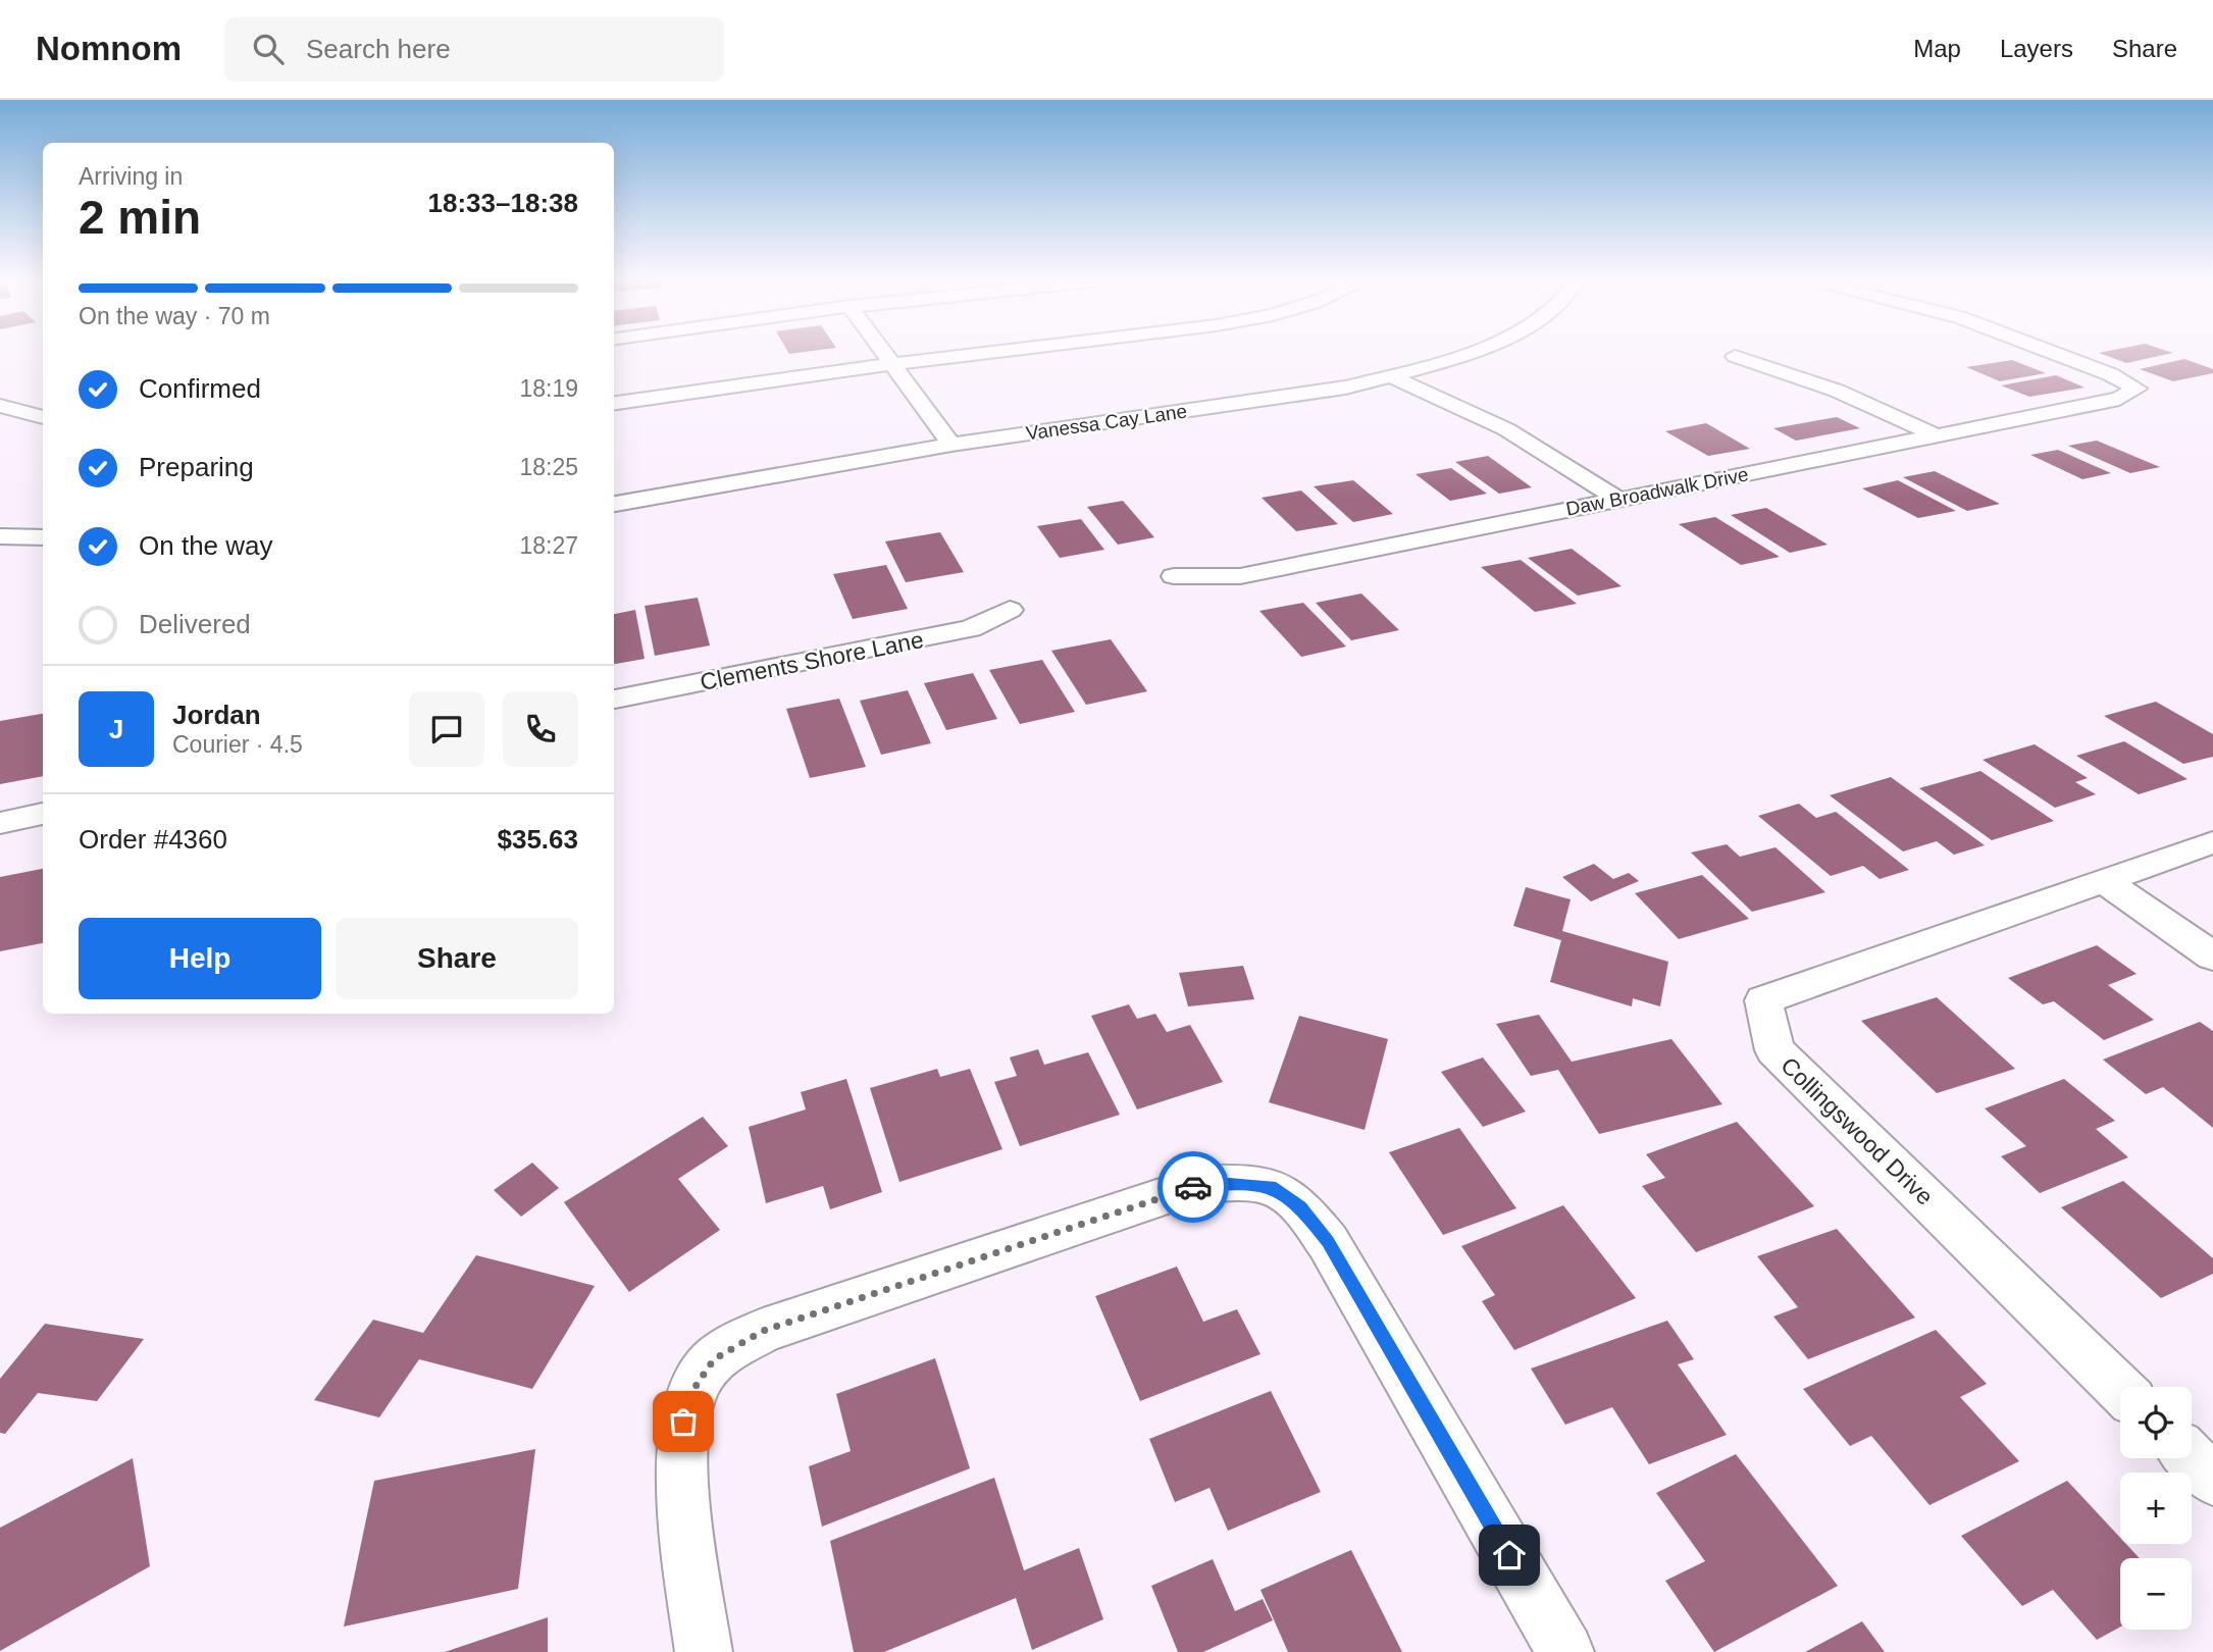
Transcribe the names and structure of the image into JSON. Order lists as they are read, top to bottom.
{
  "streets": {
    "street": [
      "Vanessa Cay Lane",
      "Daw Broadwalk Drive",
      "Clements Shore Lane",
      "Collingswood Drive"
    ]
  },
  "page": {
    "header": "Nomnom",
    "search": "Search here",
    "nav": ["Map", "Layers", "Share"],
    "heading": ["2 min", "Arriving in", "18:33–18:38"],
    "panel": [
      "Jordan",
      "Courier · 4.5",
      "Order #4360",
      "$35.63"
    ],
    "bar": "On the way · 70 m",
    "list": [
      ["Confirmed", "18:19"],
      ["Preparing", "18:25"],
      ["On the way", "18:27"],
      "Delivered"
    ],
    "round": "J",
    "buttons": ["Help", "Share"],
    "map_buttons": ["+", "−"]
  }
}
